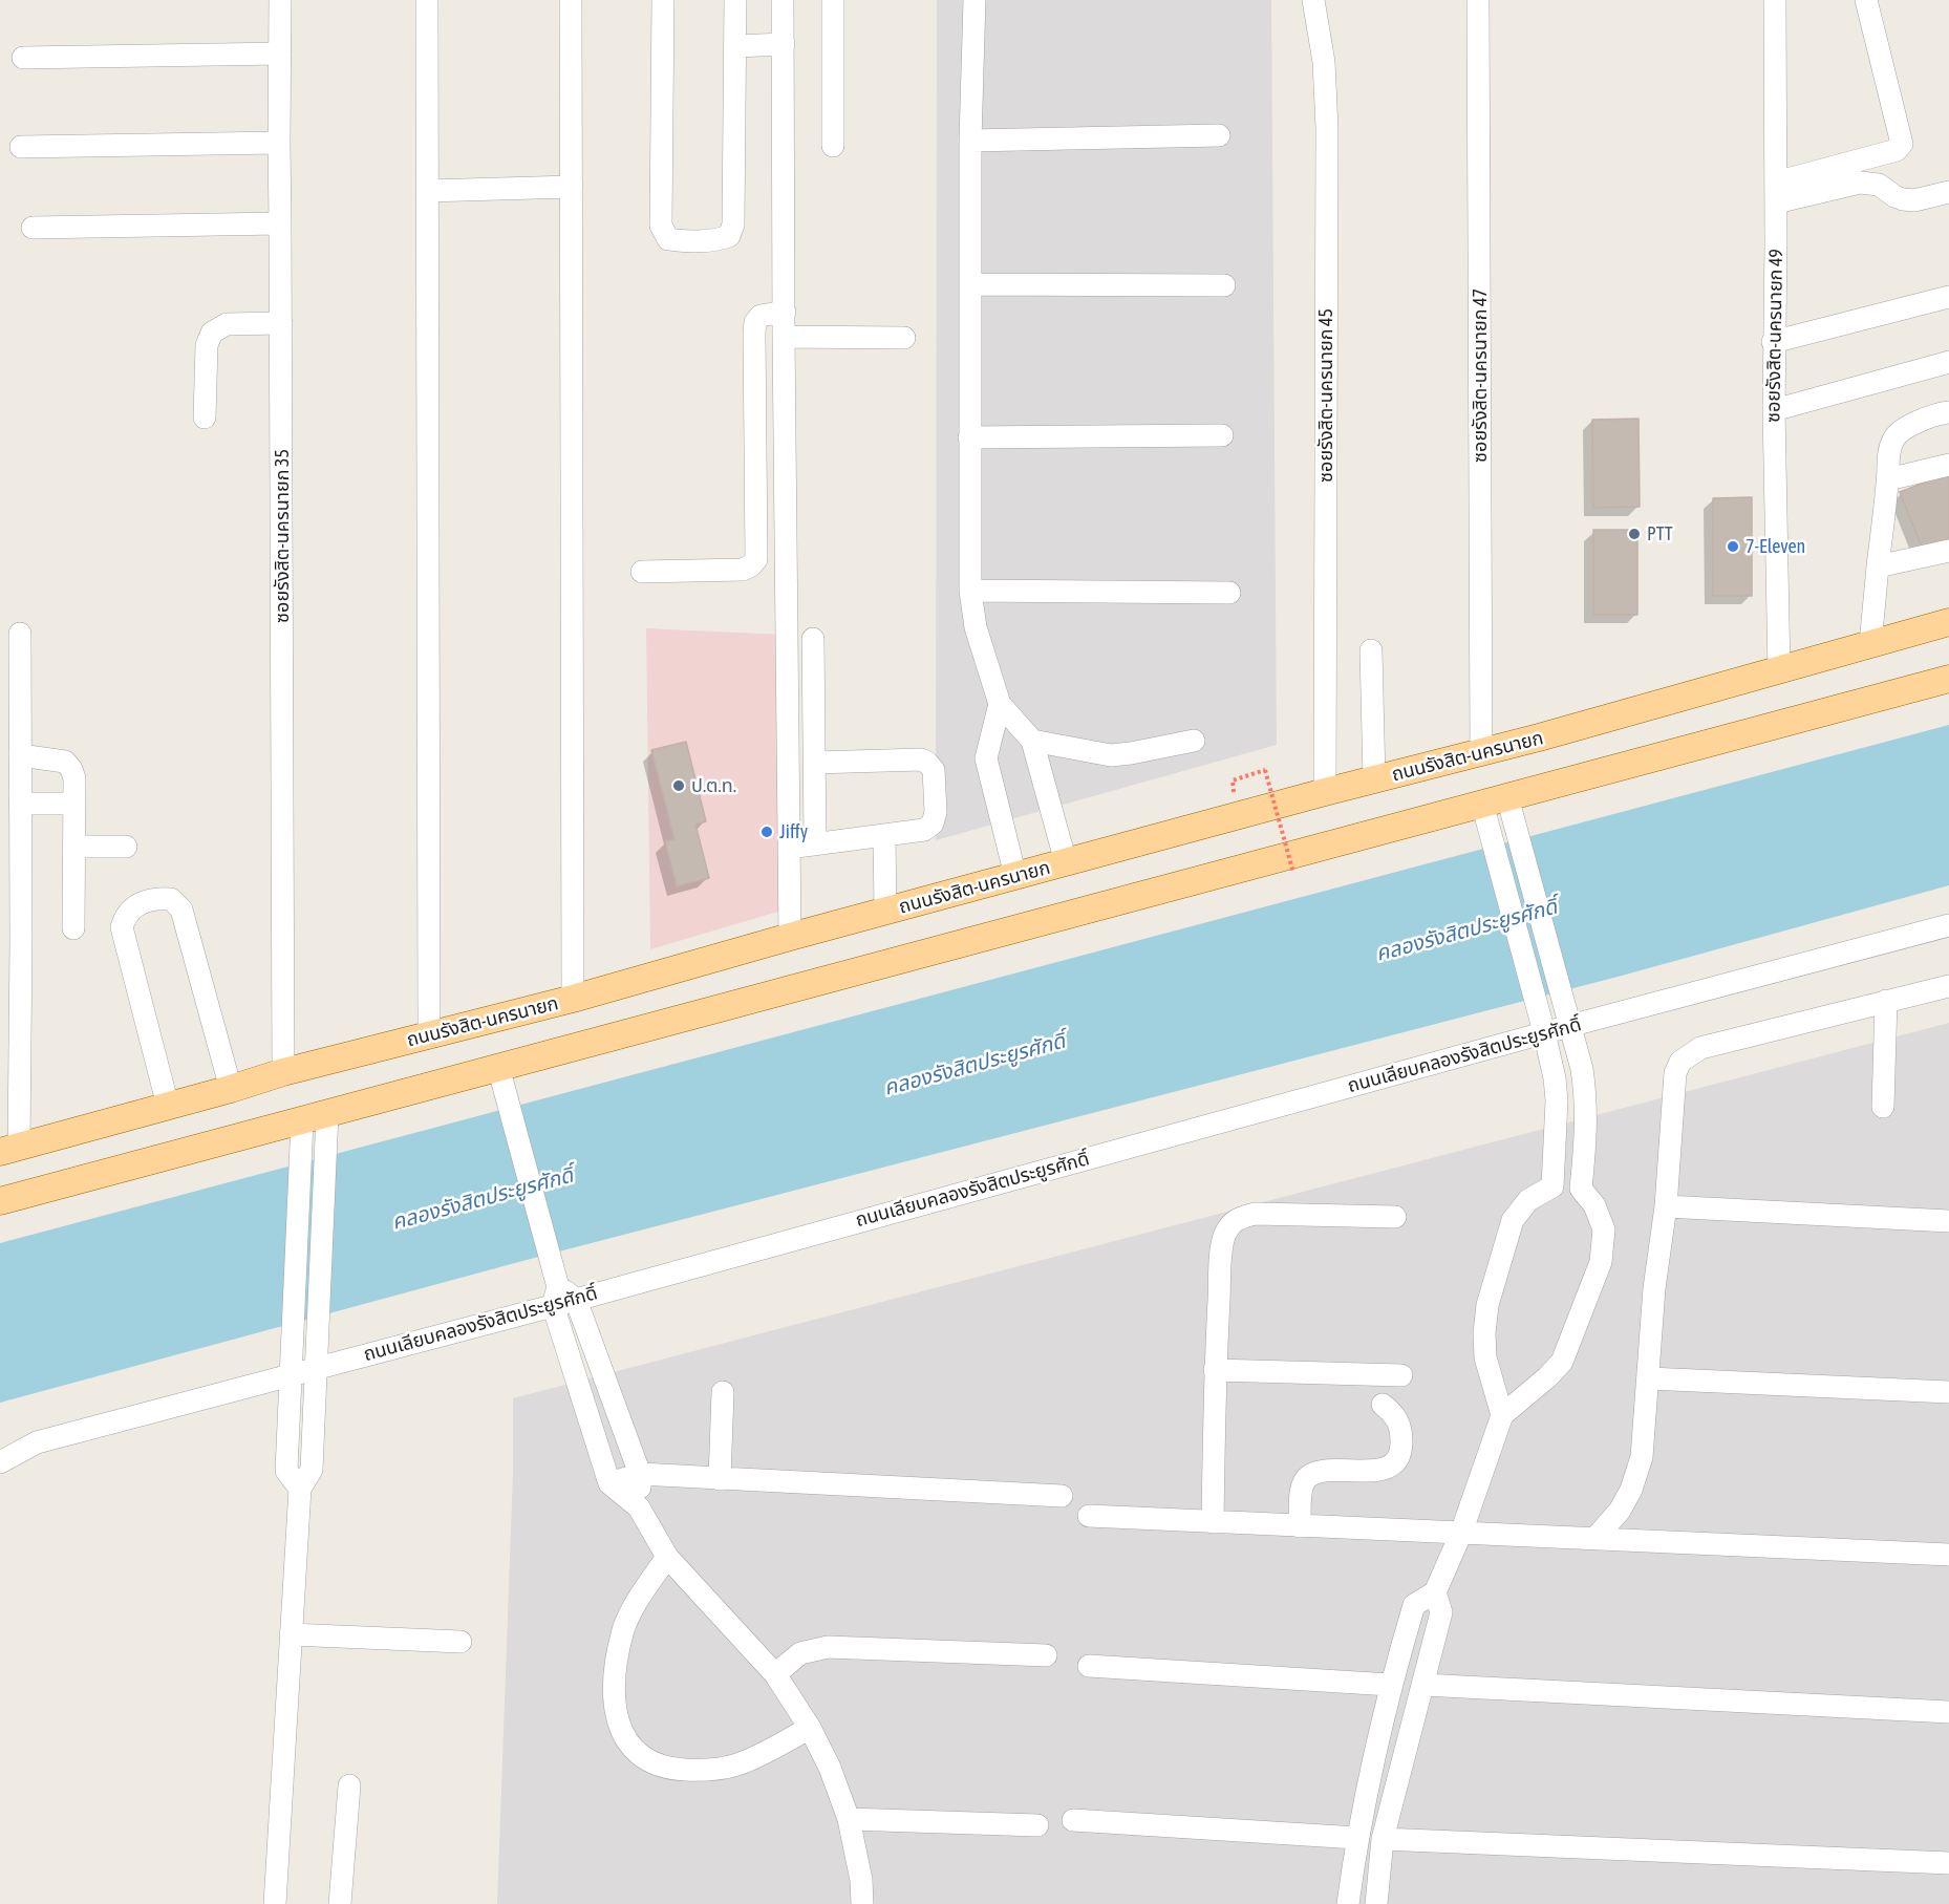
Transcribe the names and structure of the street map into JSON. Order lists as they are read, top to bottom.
{
  "streets": {
    "main road": ["ถนนรังสิต-นครนายก"],
    "street": [
      "ซอยรังสิต-นครนายก 49",
      "ซอยรังสิต-นครนายก 47",
      "ซอยรังสิต-นครนายก 45",
      "ซอยรังสิต-นครนายก 35",
      "ถนนเลียบคลองรังสิตประยูรศักดิ์"
    ]
  },
  "crossings": [
    ["ซอยรังสิต-นครนายก 49", "ถนนรังสิต-นครนายก"],
    ["ซอยรังสิต-นครนายก 47", "ถนนรังสิต-นครนายก"],
    ["ซอยรังสิต-นครนายก 45", "ถนนรังสิต-นครนายก"],
    ["ซอยรังสิต-นครนายก 35", "ถนนรังสิต-นครนายก"]
  ],
  "water": ["คลองรังสิตประยูรศักดิ์"],
  "places": [
    "PTT",
    "7-Eleven",
    "ป.ต.ท.",
    "Jiffy"
  ]
}
